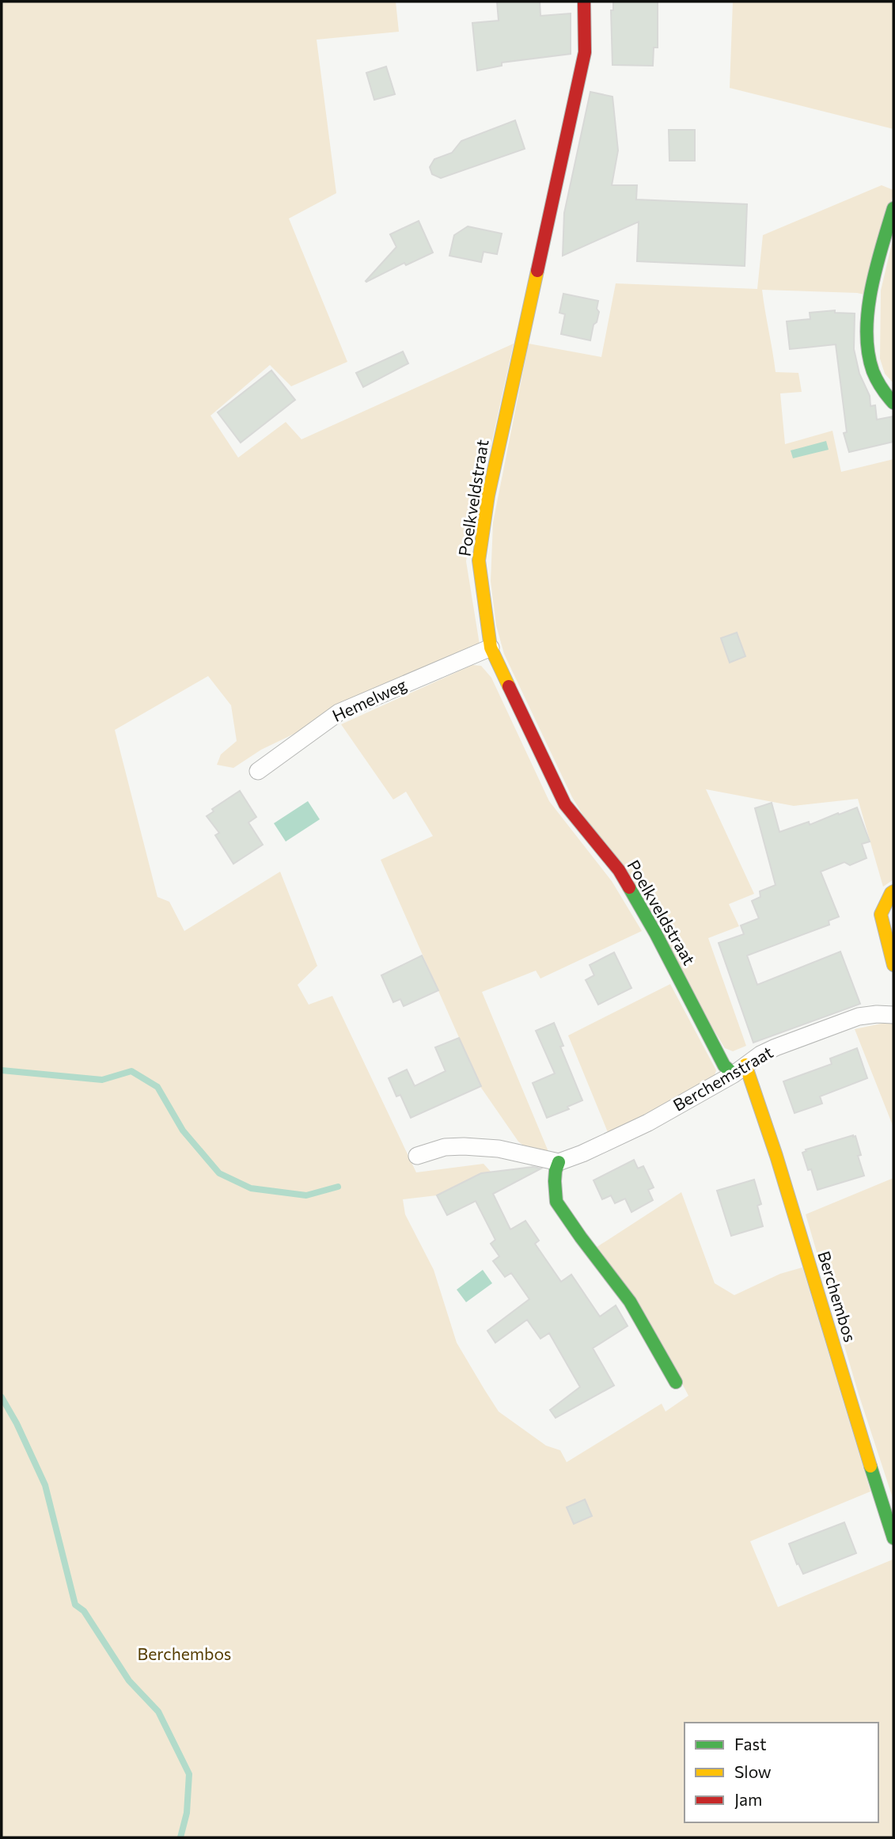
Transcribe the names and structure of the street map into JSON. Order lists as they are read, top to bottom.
{
  "streets": {
    "street": [
      "Poelkveldstraat",
      "Hemelweg",
      "Berchemstraat",
      "Berchembos"
    ]
  },
  "crossings": [
    ["Poelkveldstraat", "Hemelweg"],
    ["Poelkveldstraat", "Berchemstraat"],
    ["Poelkveldstraat", "Berchembos"],
    ["Berchemstraat", "Berchembos"]
  ],
  "parks": ["Berchembos"],
  "legend": ["Fast", "Slow", "Jam"]
}
